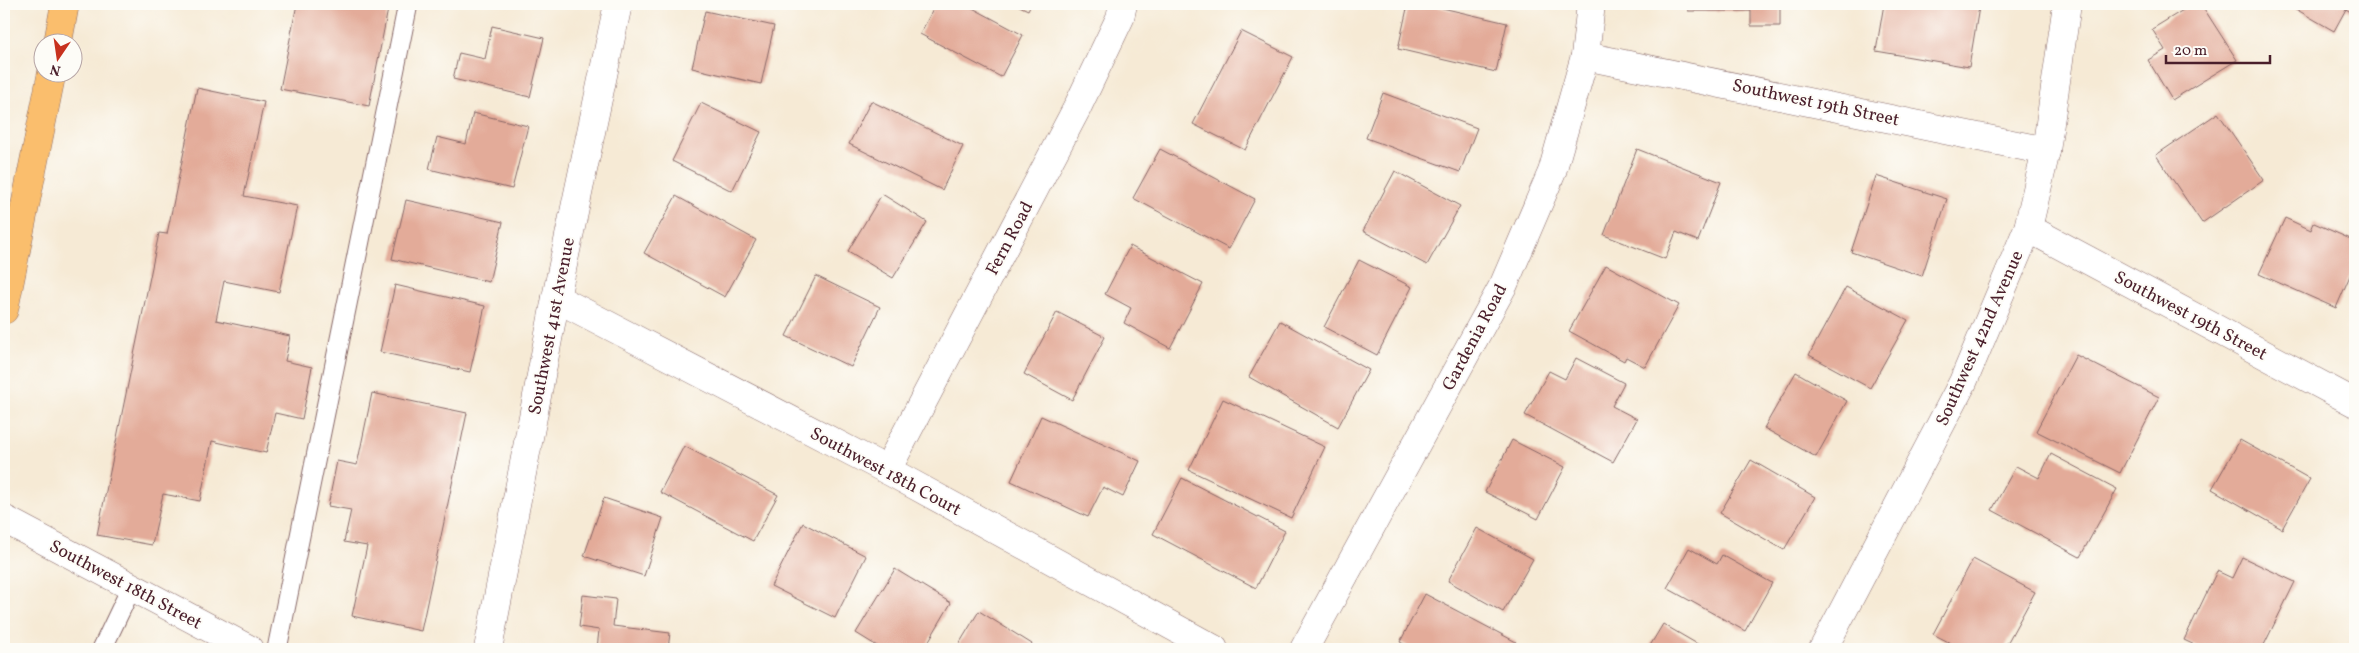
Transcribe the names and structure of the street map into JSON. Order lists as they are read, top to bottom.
{
  "streets": {
    "street": [
      "Southwest 19th Street",
      "Fern Road",
      "Southwest 41st Avenue",
      "Gardenia Road",
      "Southwest 42nd Avenue",
      "Southwest 18th Court",
      "Southwest 18th Street"
    ]
  },
  "crossings": [
    ["Southwest 19th Street", "Gardenia Road"],
    ["Southwest 19th Street", "Southwest 42nd Avenue"],
    ["Fern Road", "Southwest 18th Court"],
    ["Southwest 41st Avenue", "Southwest 18th Court"]
  ],
  "scale_bar": "20 m",
  "north": "bottom"
}
